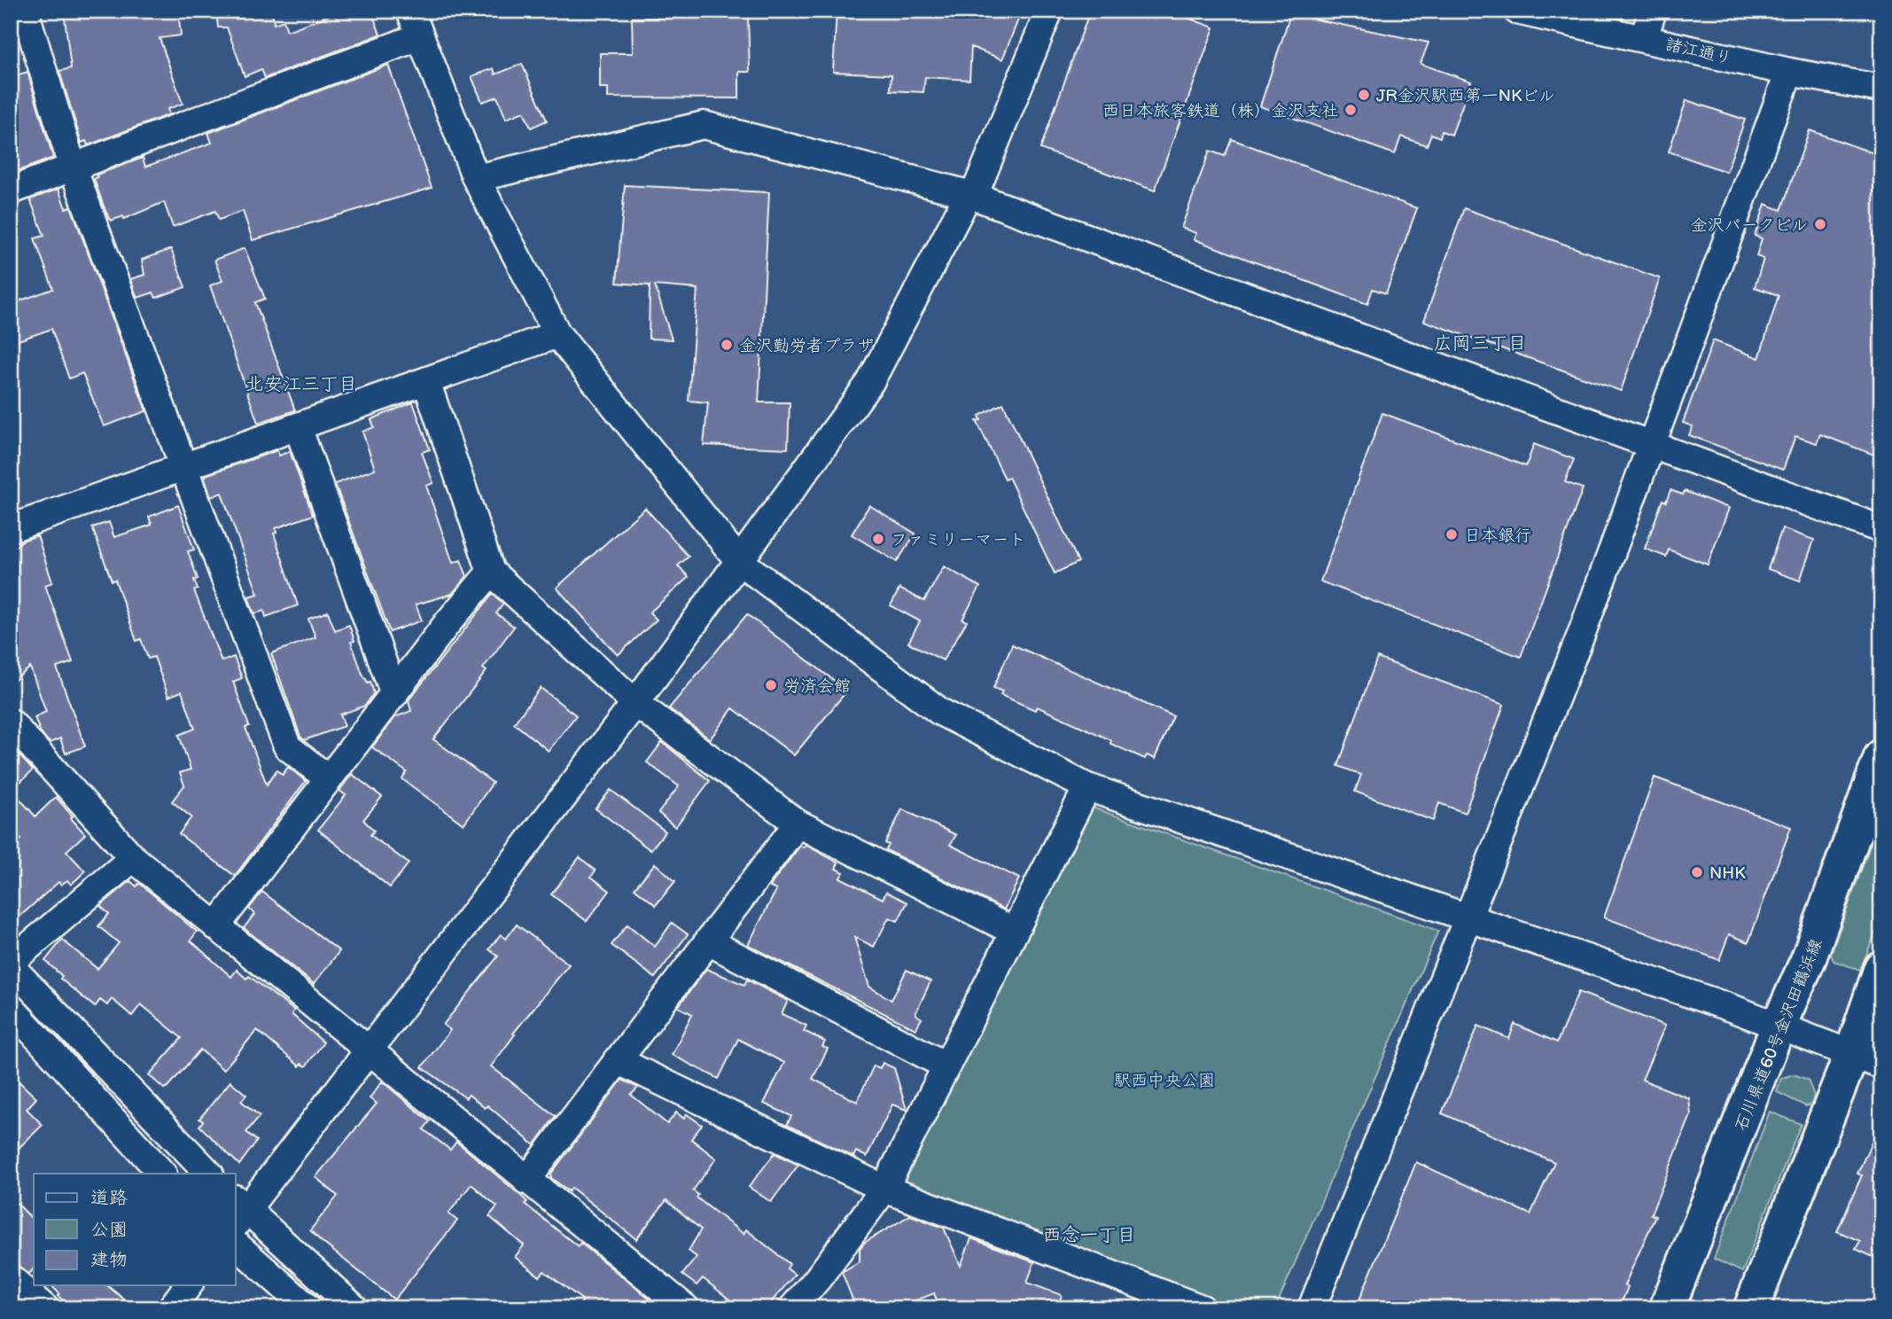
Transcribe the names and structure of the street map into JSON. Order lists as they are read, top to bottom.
{
  "streets": {
    "main road": ["石川県道60号金沢田鶴浜線"],
    "street": ["諸江通り"]
  },
  "districts": ["広岡三丁目", "北安江三丁目", "西念一丁目"],
  "parks": ["駅西中央公園"],
  "places": [
    "JR金沢駅西第一NKビル",
    "西日本旅客鉄道（株）金沢支社",
    "金沢パークビル",
    "金沢勤労者プラザ",
    "日本銀行",
    "ファミリーマート",
    "労済会館",
    "NHK"
  ],
  "legend": ["道路", "公園", "建物"]
}
